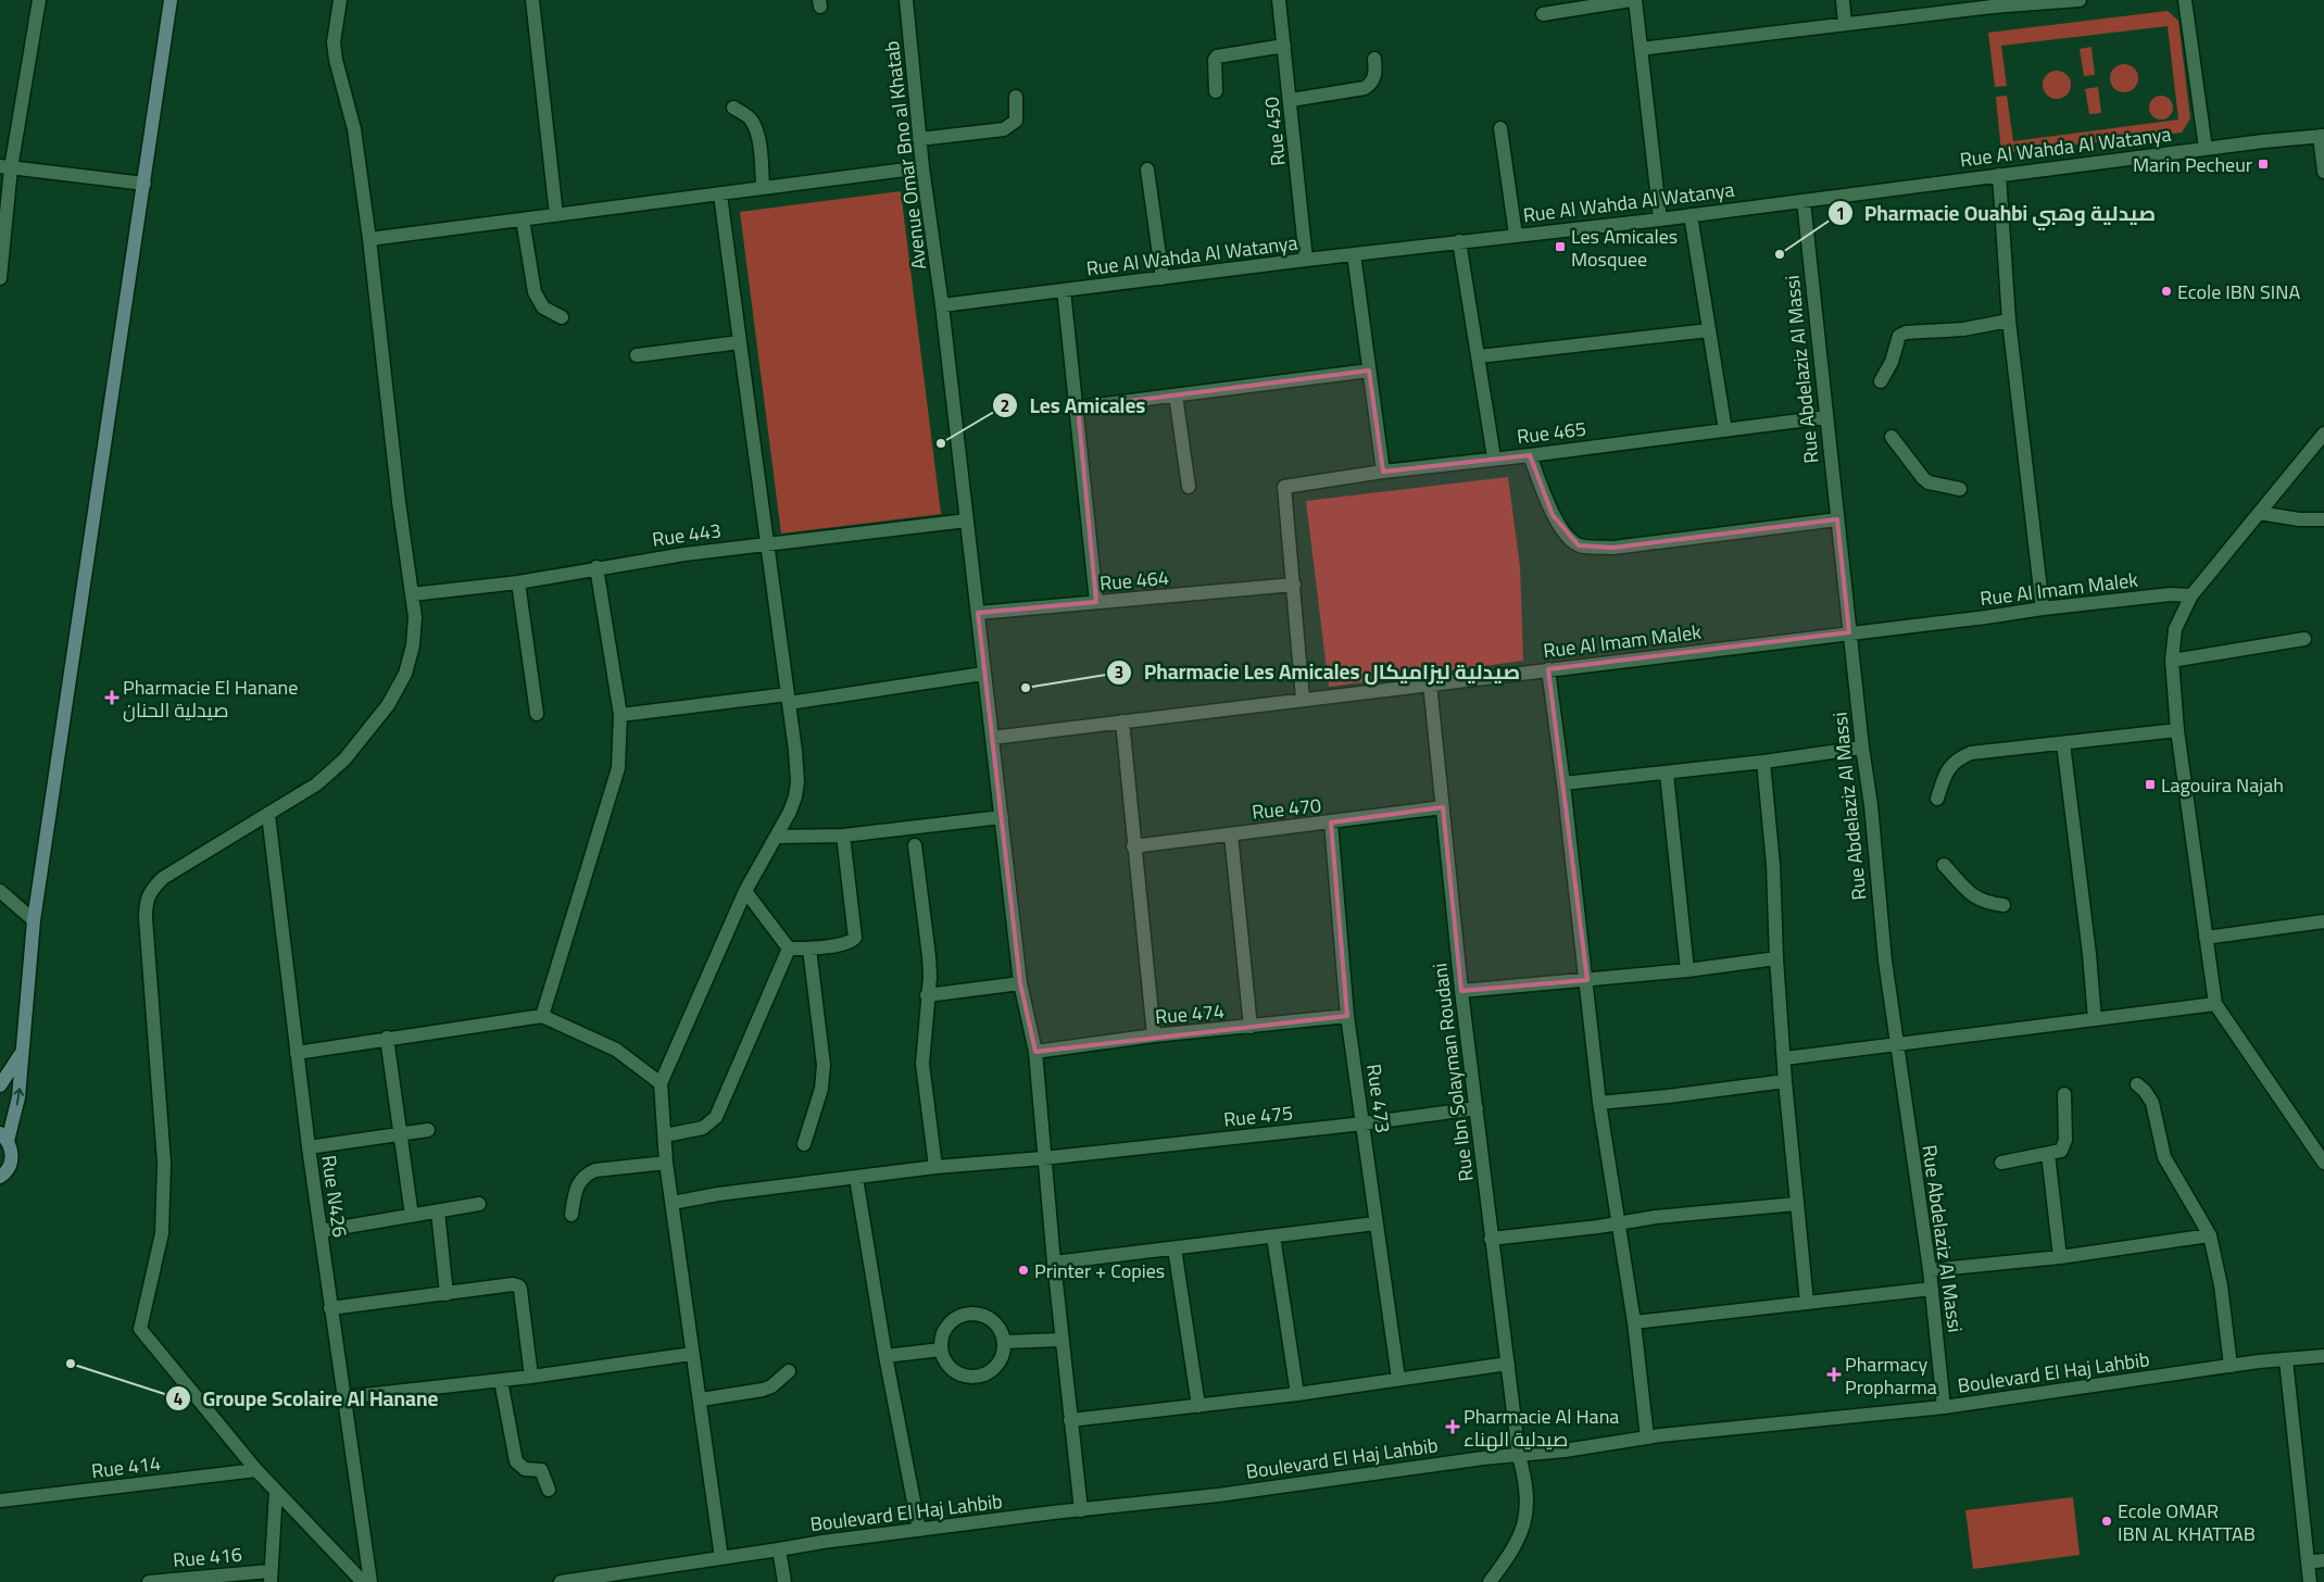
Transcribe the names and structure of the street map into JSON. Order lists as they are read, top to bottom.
{
  "streets": {
    "street": [
      "Rue 450",
      "Rue Al Wahda Al Watanya",
      "Avenue Omar Bno al Khatab",
      "Rue Abdelaziz Al Massi",
      "Rue 465",
      "Rue 443",
      "Rue 464",
      "Rue Al Imam Malek",
      "Rue 470",
      "Rue 474",
      "Rue Ibn Solayman Roudani",
      "Rue 473",
      "Rue 475",
      "Rue N426",
      "Boulevard El Haj Lahbib",
      "Rue 414",
      "Rue 416"
    ]
  },
  "crossings": [
    ["Rue 450", "Rue Al Wahda Al Watanya"],
    ["Rue Al Wahda Al Watanya", "Avenue Omar Bno al Khatab"],
    ["Rue Al Wahda Al Watanya", "Rue Abdelaziz Al Massi"],
    ["Avenue Omar Bno al Khatab", "Rue 443"],
    ["Avenue Omar Bno al Khatab", "Rue 464"],
    ["Avenue Omar Bno al Khatab", "Rue Al Imam Malek"],
    ["Avenue Omar Bno al Khatab", "Rue 474"],
    ["Avenue Omar Bno al Khatab", "Rue 475"],
    ["Avenue Omar Bno al Khatab", "Boulevard El Haj Lahbib"],
    ["Rue Abdelaziz Al Massi", "Rue 465"],
    ["Rue Abdelaziz Al Massi", "Rue Al Imam Malek"],
    ["Rue Abdelaziz Al Massi", "Boulevard El Haj Lahbib"],
    ["Rue 465", "Rue 464"],
    ["Rue Al Imam Malek", "Rue Ibn Solayman Roudani"],
    ["Rue 470", "Rue Ibn Solayman Roudani"],
    ["Rue 470", "Rue 473"],
    ["Rue 474", "Rue 473"],
    ["Rue Ibn Solayman Roudani", "Rue 475"],
    ["Rue Ibn Solayman Roudani", "Boulevard El Haj Lahbib"],
    ["Rue 473", "Rue 475"]
  ],
  "places": {
    "transit": ["Marin Pecheur", "Les Amicales Mosquee", "Lagouira Najah"],
    "other": [
      "Pharmacie Ouahbi صيدلية وهبي",
      "Ecole IBN SINA",
      "Les Amicales",
      "Pharmacie Les Amicales صيدلية ليزاميكال",
      "Printer + Copies",
      "Groupe Scolaire Al Hanane",
      "Ecole OMAR IBN AL KHATTAB"
    ],
    "health": ["Pharmacie El Hanane صيدلية الحنان", "Pharmacy Propharma", "Pharmacie Al Hana صيدلية الهناء"]
  }
}
